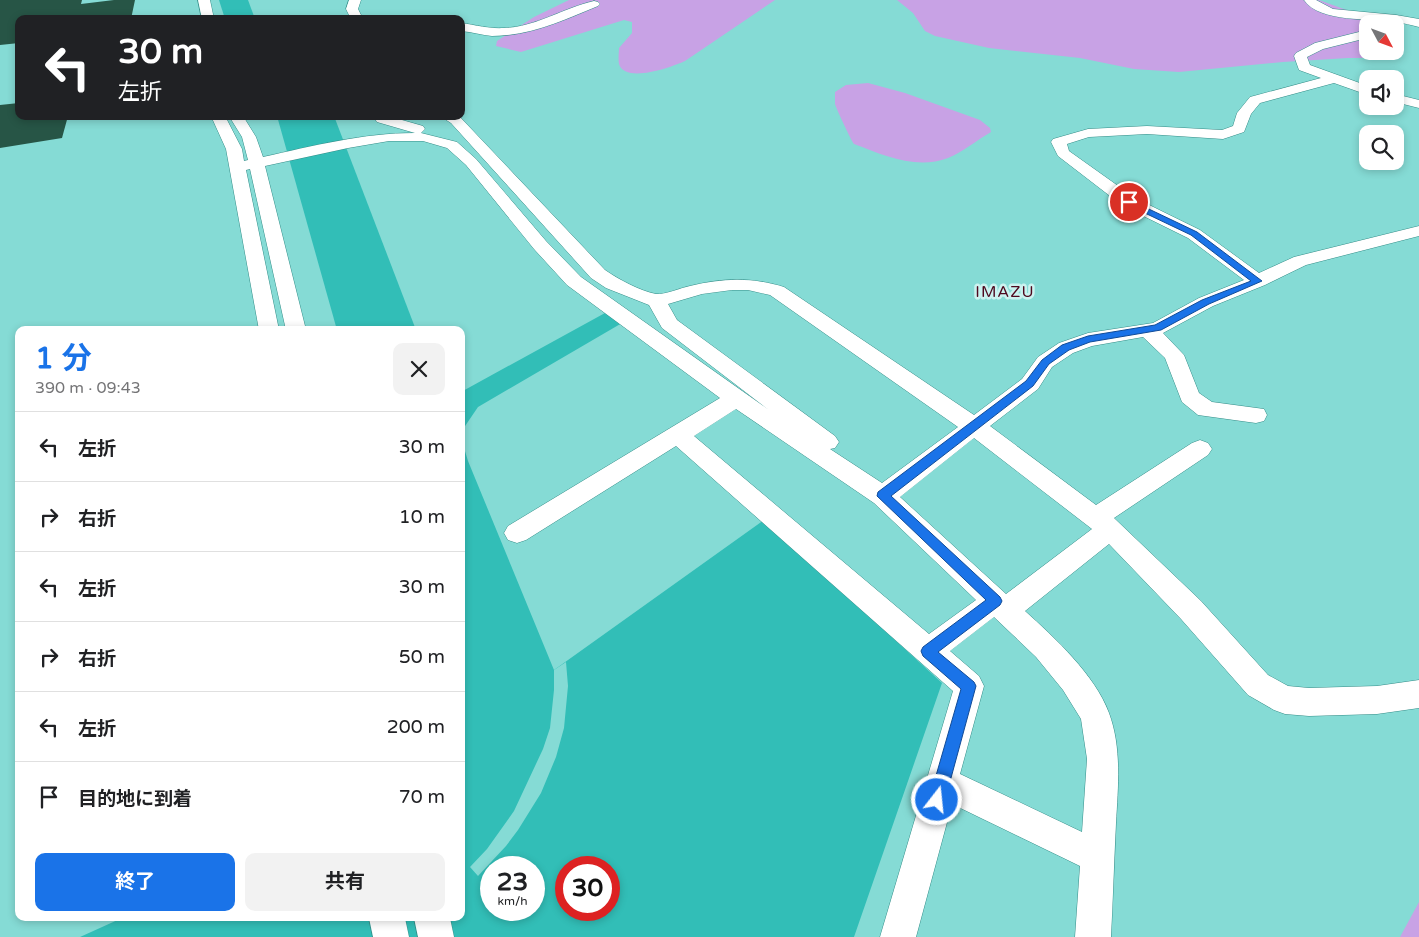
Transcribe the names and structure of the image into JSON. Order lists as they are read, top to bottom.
{
  "districts": ["IMAZU"],
  "north": "bottom right",
  "page": {
    "turn": ["30 m", "左折"],
    "heading": ["1 分", "390 m · 09:43"],
    "list": [
      {
        "name": "左折",
        "value": "30 m"
      },
      {
        "name": "右折",
        "value": "10 m"
      },
      {
        "name": "左折",
        "value": "30 m"
      },
      {
        "name": "右折",
        "value": "50 m"
      },
      {
        "name": "左折",
        "value": "200 m"
      },
      {
        "name": "目的地に到着",
        "value": "70 m"
      }
    ],
    "buttons": ["終了", "共有"],
    "speed": "23 km/h",
    "limit": "30"
  }
}
